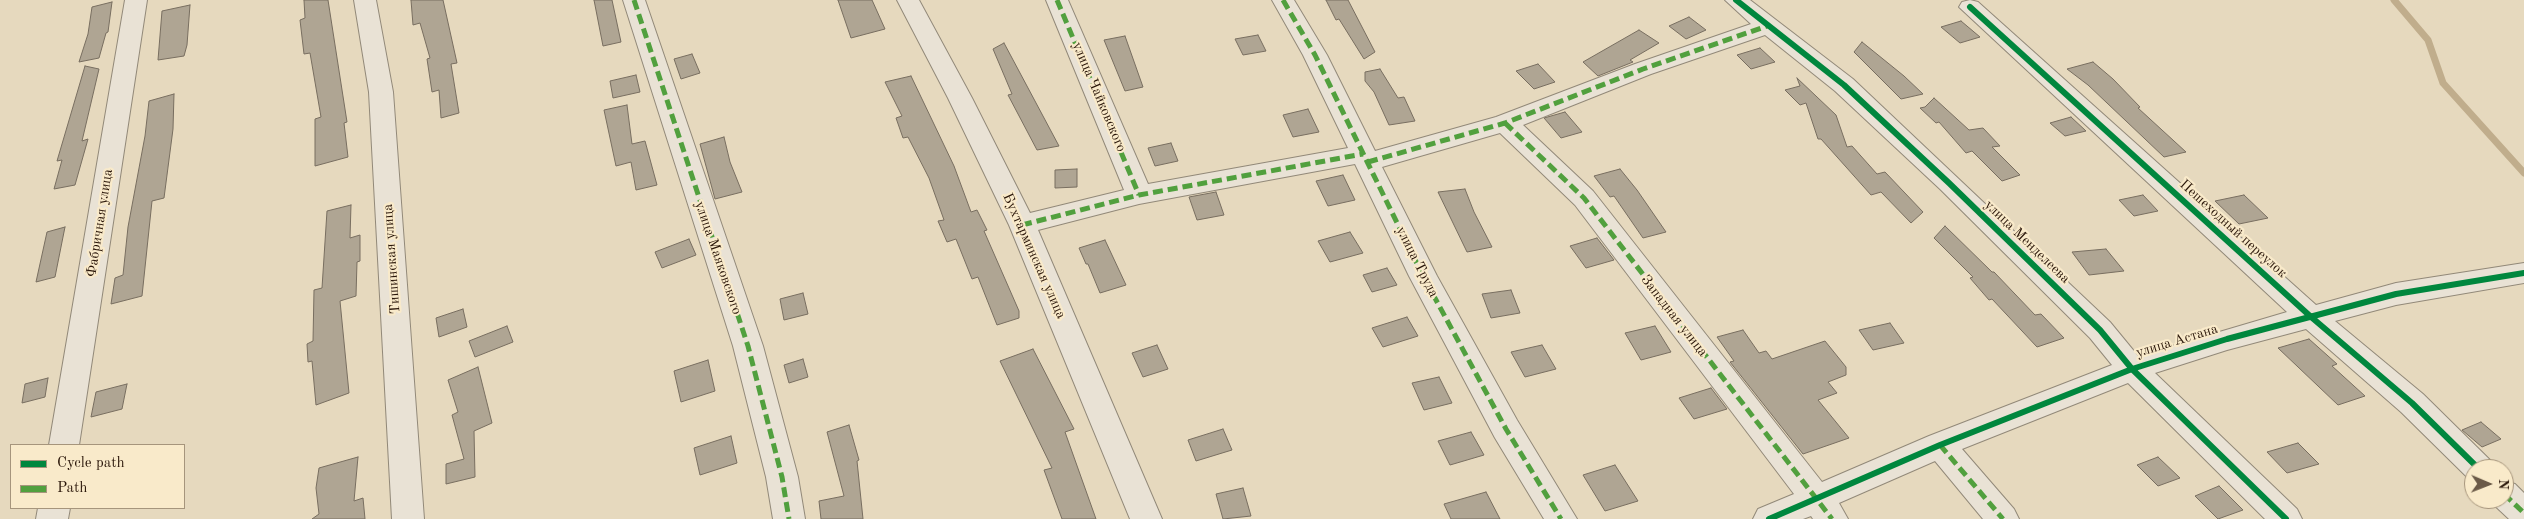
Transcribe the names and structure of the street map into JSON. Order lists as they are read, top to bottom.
{
  "streets": {
    "street": [
      "улица Чайковского",
      "Фабричная улица",
      "Пешеходный переулок",
      "улица Менделеева",
      "Бухтарминская улица",
      "улица Маяковского",
      "Тишинская улица",
      "улица Труда",
      "Западная улица",
      "улица Астана"
    ]
  },
  "crossings": [
    ["Пешеходный переулок", "улица Астана"],
    ["улица Менделеева", "улица Астана"],
    ["Западная улица", "улица Астана"]
  ],
  "legend": ["Cycle path", "Path"],
  "north": "right"
}
